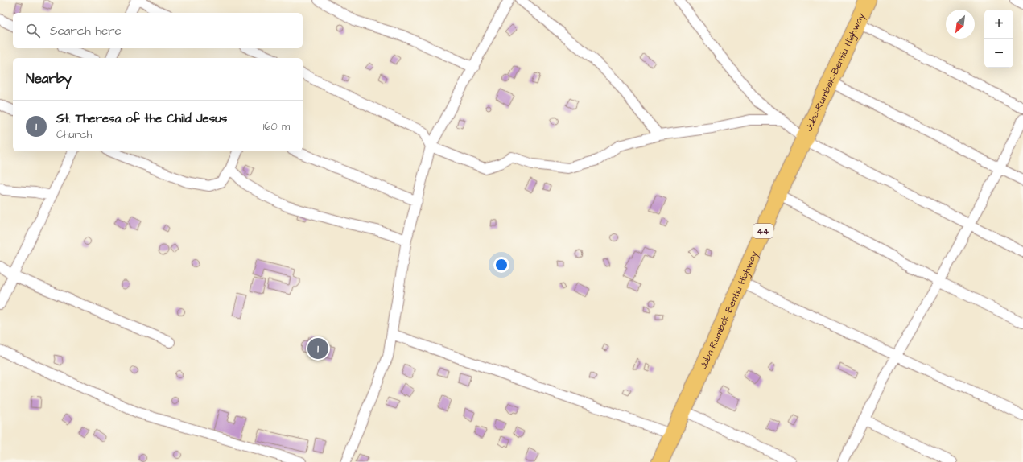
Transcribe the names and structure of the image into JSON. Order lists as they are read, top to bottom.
{
  "streets": {
    "main road": ["Juba-Rumbek-Bentiu Highway", "44"]
  },
  "north": "bottom left",
  "page": {
    "map_buttons": ["+", "−"],
    "search": "Search here",
    "heading": "Nearby",
    "list": [
      {
        "mark": "1",
        "name": "St. Theresa of the Child Jesus",
        "note": "Church",
        "value": "160 m"
      }
    ],
    "pins": "1"
  }
}
